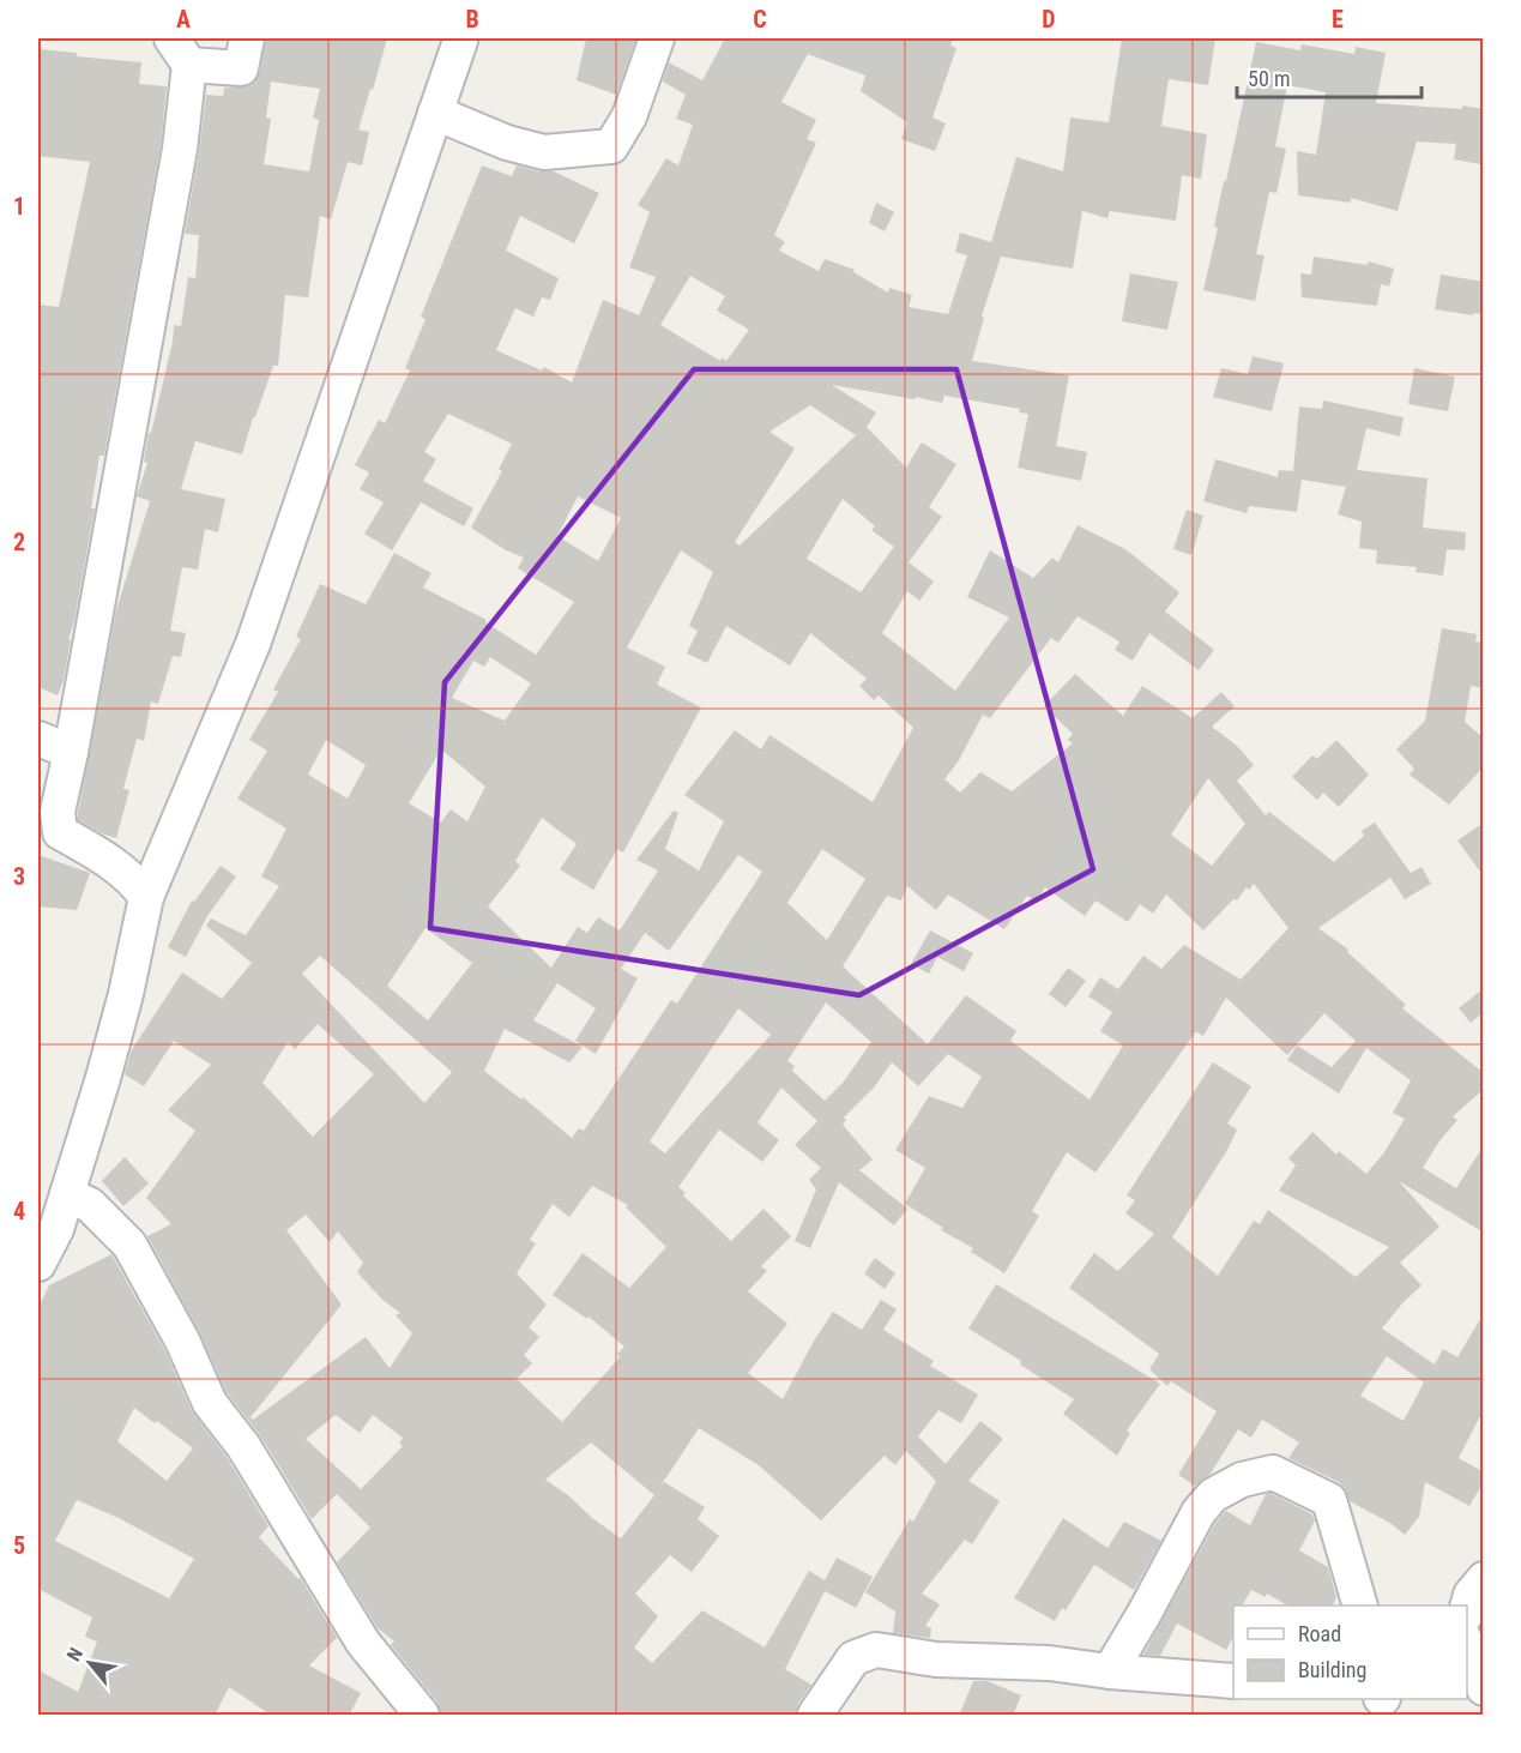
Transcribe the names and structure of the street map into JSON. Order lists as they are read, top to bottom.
{
  "legend": ["Road", "Building"],
  "scale_bar": "50 m",
  "north": "top left",
  "grid": {
    "columns": [
      "A",
      "B",
      "C",
      "D",
      "E"
    ],
    "rows": [
      "1",
      "2",
      "3",
      "4",
      "5"
    ]
  }
}
